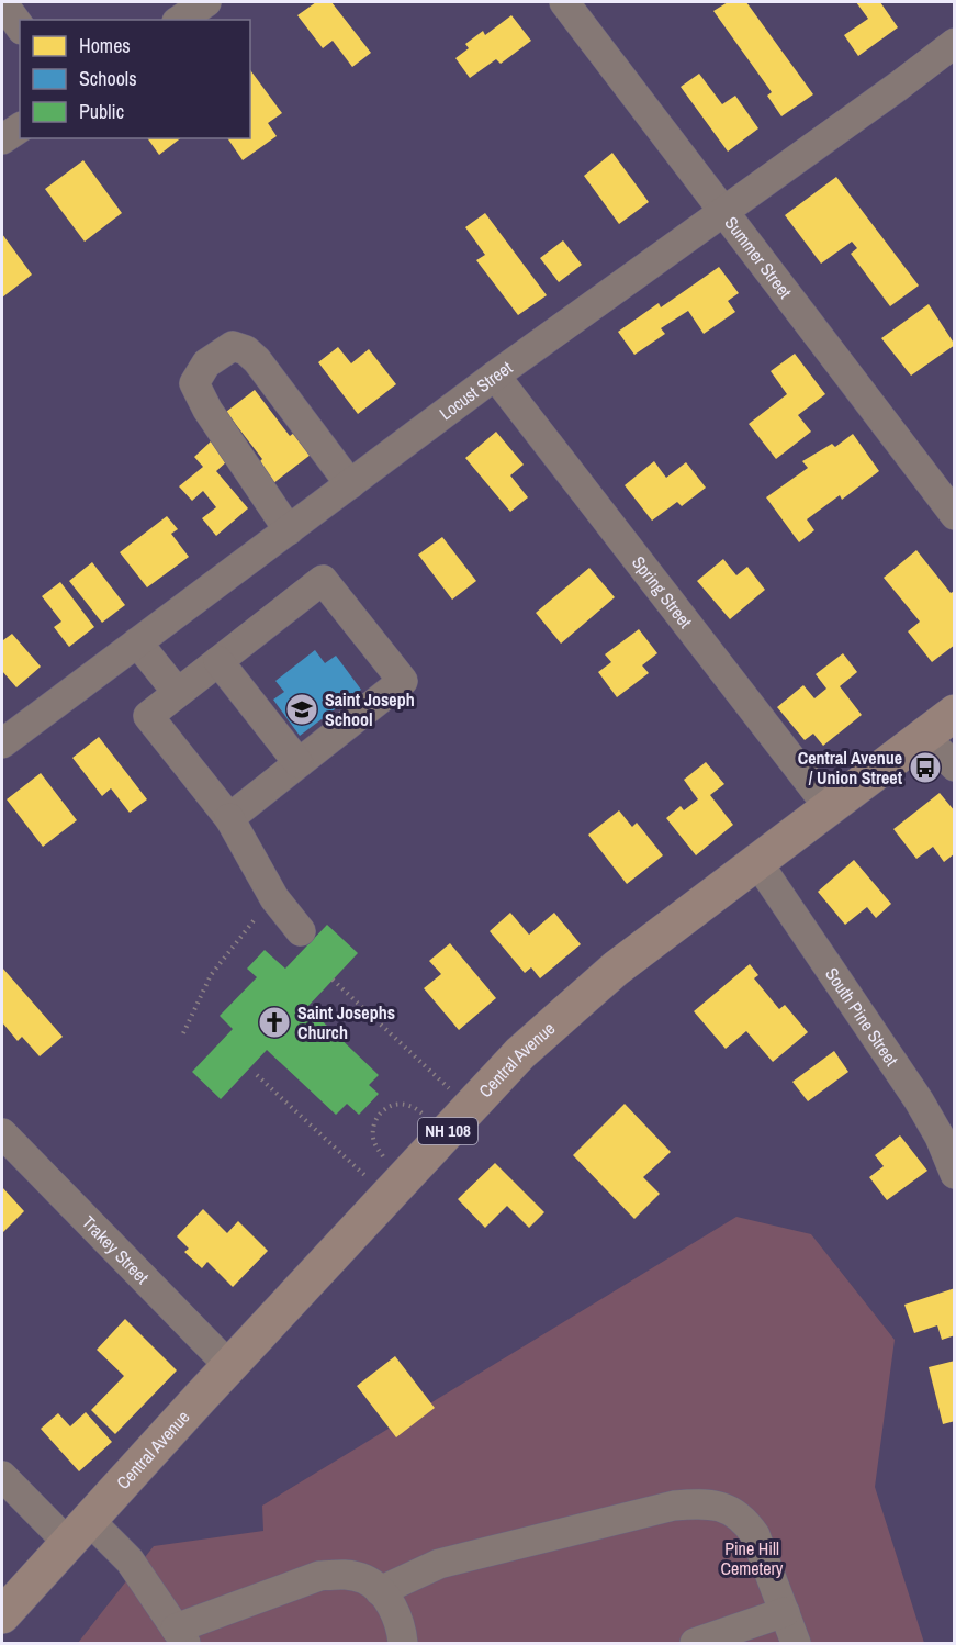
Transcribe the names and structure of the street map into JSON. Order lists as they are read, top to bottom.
{
  "streets": {
    "main road": ["Central Avenue", "NH 108"],
    "street": [
      "Summer Street",
      "Locust Street",
      "Spring Street",
      "South Pine Street",
      "Trakey Street"
    ]
  },
  "crossings": [
    ["Summer Street", "Locust Street"],
    ["Locust Street", "Spring Street"],
    ["Spring Street", "Central Avenue"],
    ["South Pine Street", "Central Avenue"],
    ["Central Avenue", "Trakey Street"]
  ],
  "parks": ["Pine Hill Cemetery"],
  "places": {
    "school or university": ["Saint Joseph School"],
    "bus stop": ["Central Avenue / Union Street"],
    "church": ["Saint Josephs Church"]
  },
  "legend": ["Homes", "Schools", "Public"]
}
